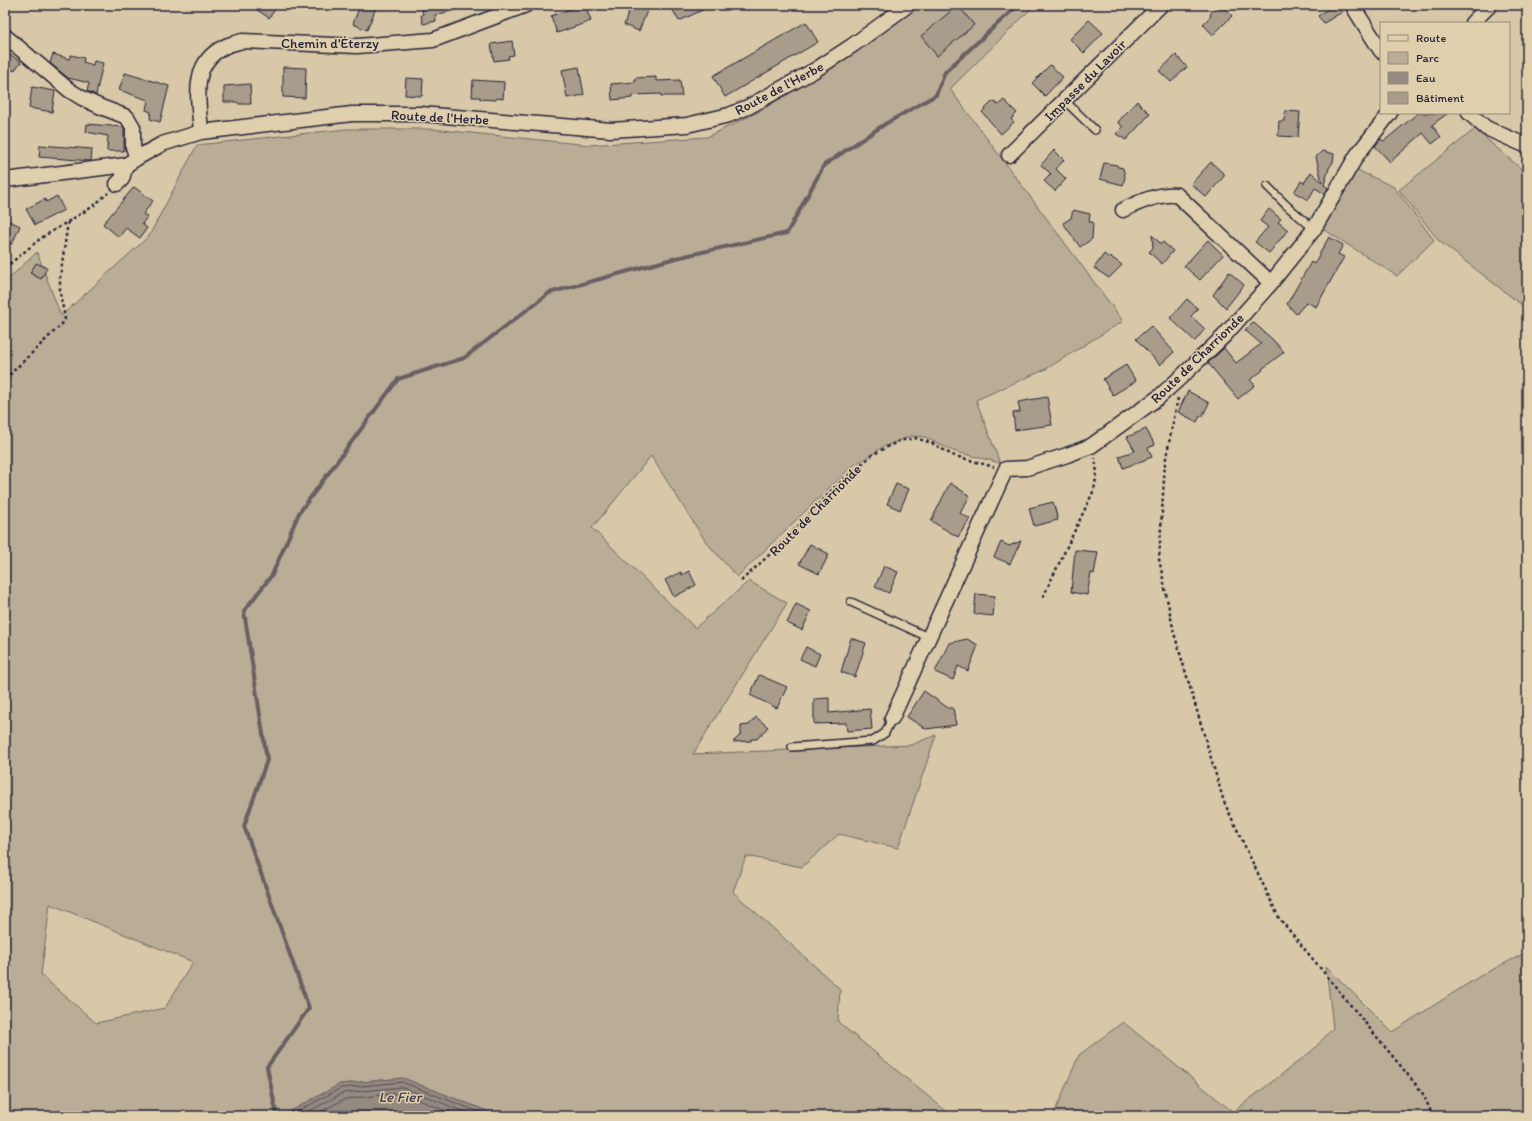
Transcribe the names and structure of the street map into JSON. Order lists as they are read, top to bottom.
{
  "streets": {
    "street": [
      "Chemin d'Éterzy",
      "Impasse du Lavoir",
      "Route de l'Herbe",
      "Route de Charrionde"
    ]
  },
  "crossings": [
    ["Chemin d'Éterzy", "Route de l'Herbe"]
  ],
  "water": ["Le Fier"],
  "legend": [
    "Route",
    "Parc",
    "Eau",
    "Bâtiment"
  ]
}
